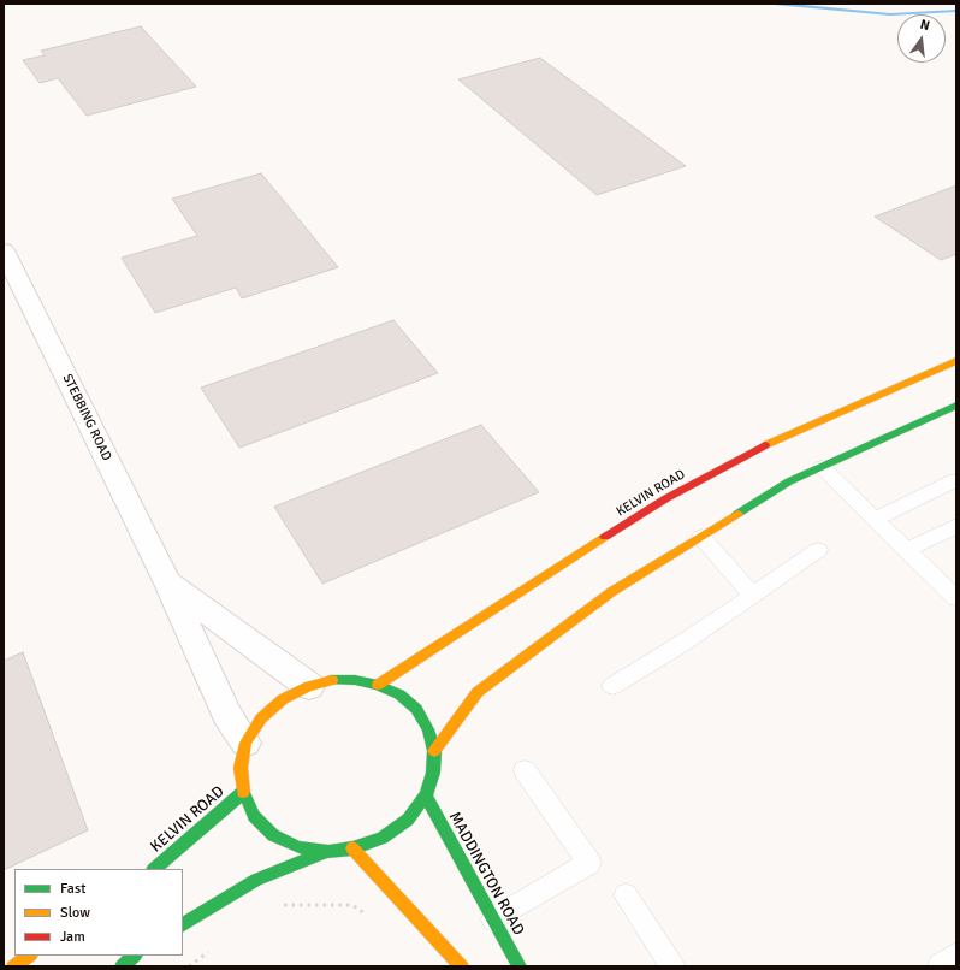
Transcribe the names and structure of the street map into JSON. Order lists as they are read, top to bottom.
{
  "streets": {
    "main road": ["KELVIN ROAD", "MADDINGTON ROAD"],
    "street": ["STEBBING ROAD"]
  },
  "legend": ["Fast", "Slow", "Jam"],
  "north": "top"
}
